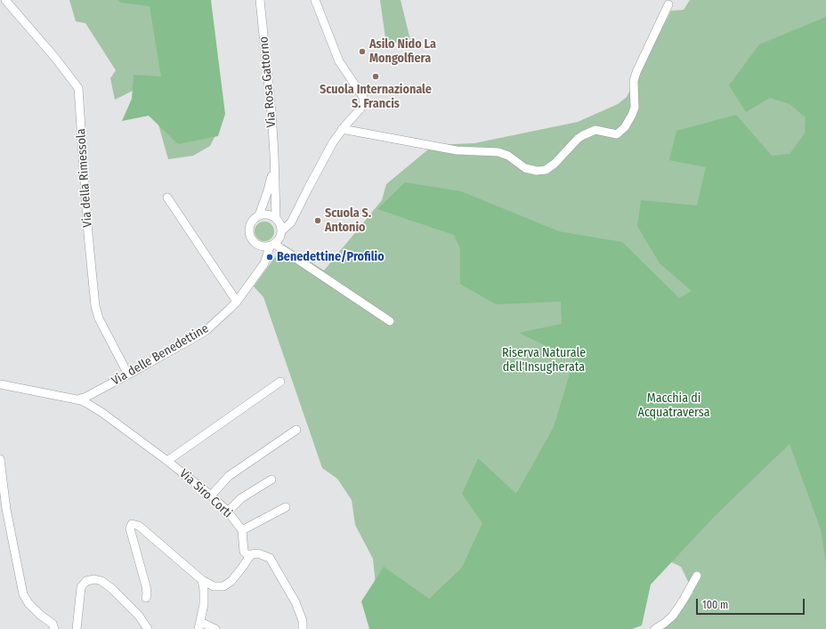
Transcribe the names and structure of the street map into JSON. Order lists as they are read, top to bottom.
{
  "streets": {
    "street": [
      "Via Rosa Gattorno",
      "Via della Rimessola",
      "Via delle Benedettine",
      "Via Siro Corti"
    ]
  },
  "crossings": [
    ["Via Rosa Gattorno", "Via delle Benedettine"],
    ["Via della Rimessola", "Via delle Benedettine"],
    ["Via delle Benedettine", "Via Siro Corti"]
  ],
  "parks": ["Riserva Naturale dell'Insugherata", "Macchia di Acquatraversa"],
  "places": [
    "Asilo Nido La Mongolfiera",
    "Scuola Internazionale S. Francis",
    "Scuola S. Antonio",
    "Benedettine/Profilio"
  ],
  "scale_bar": "100 m"
}
